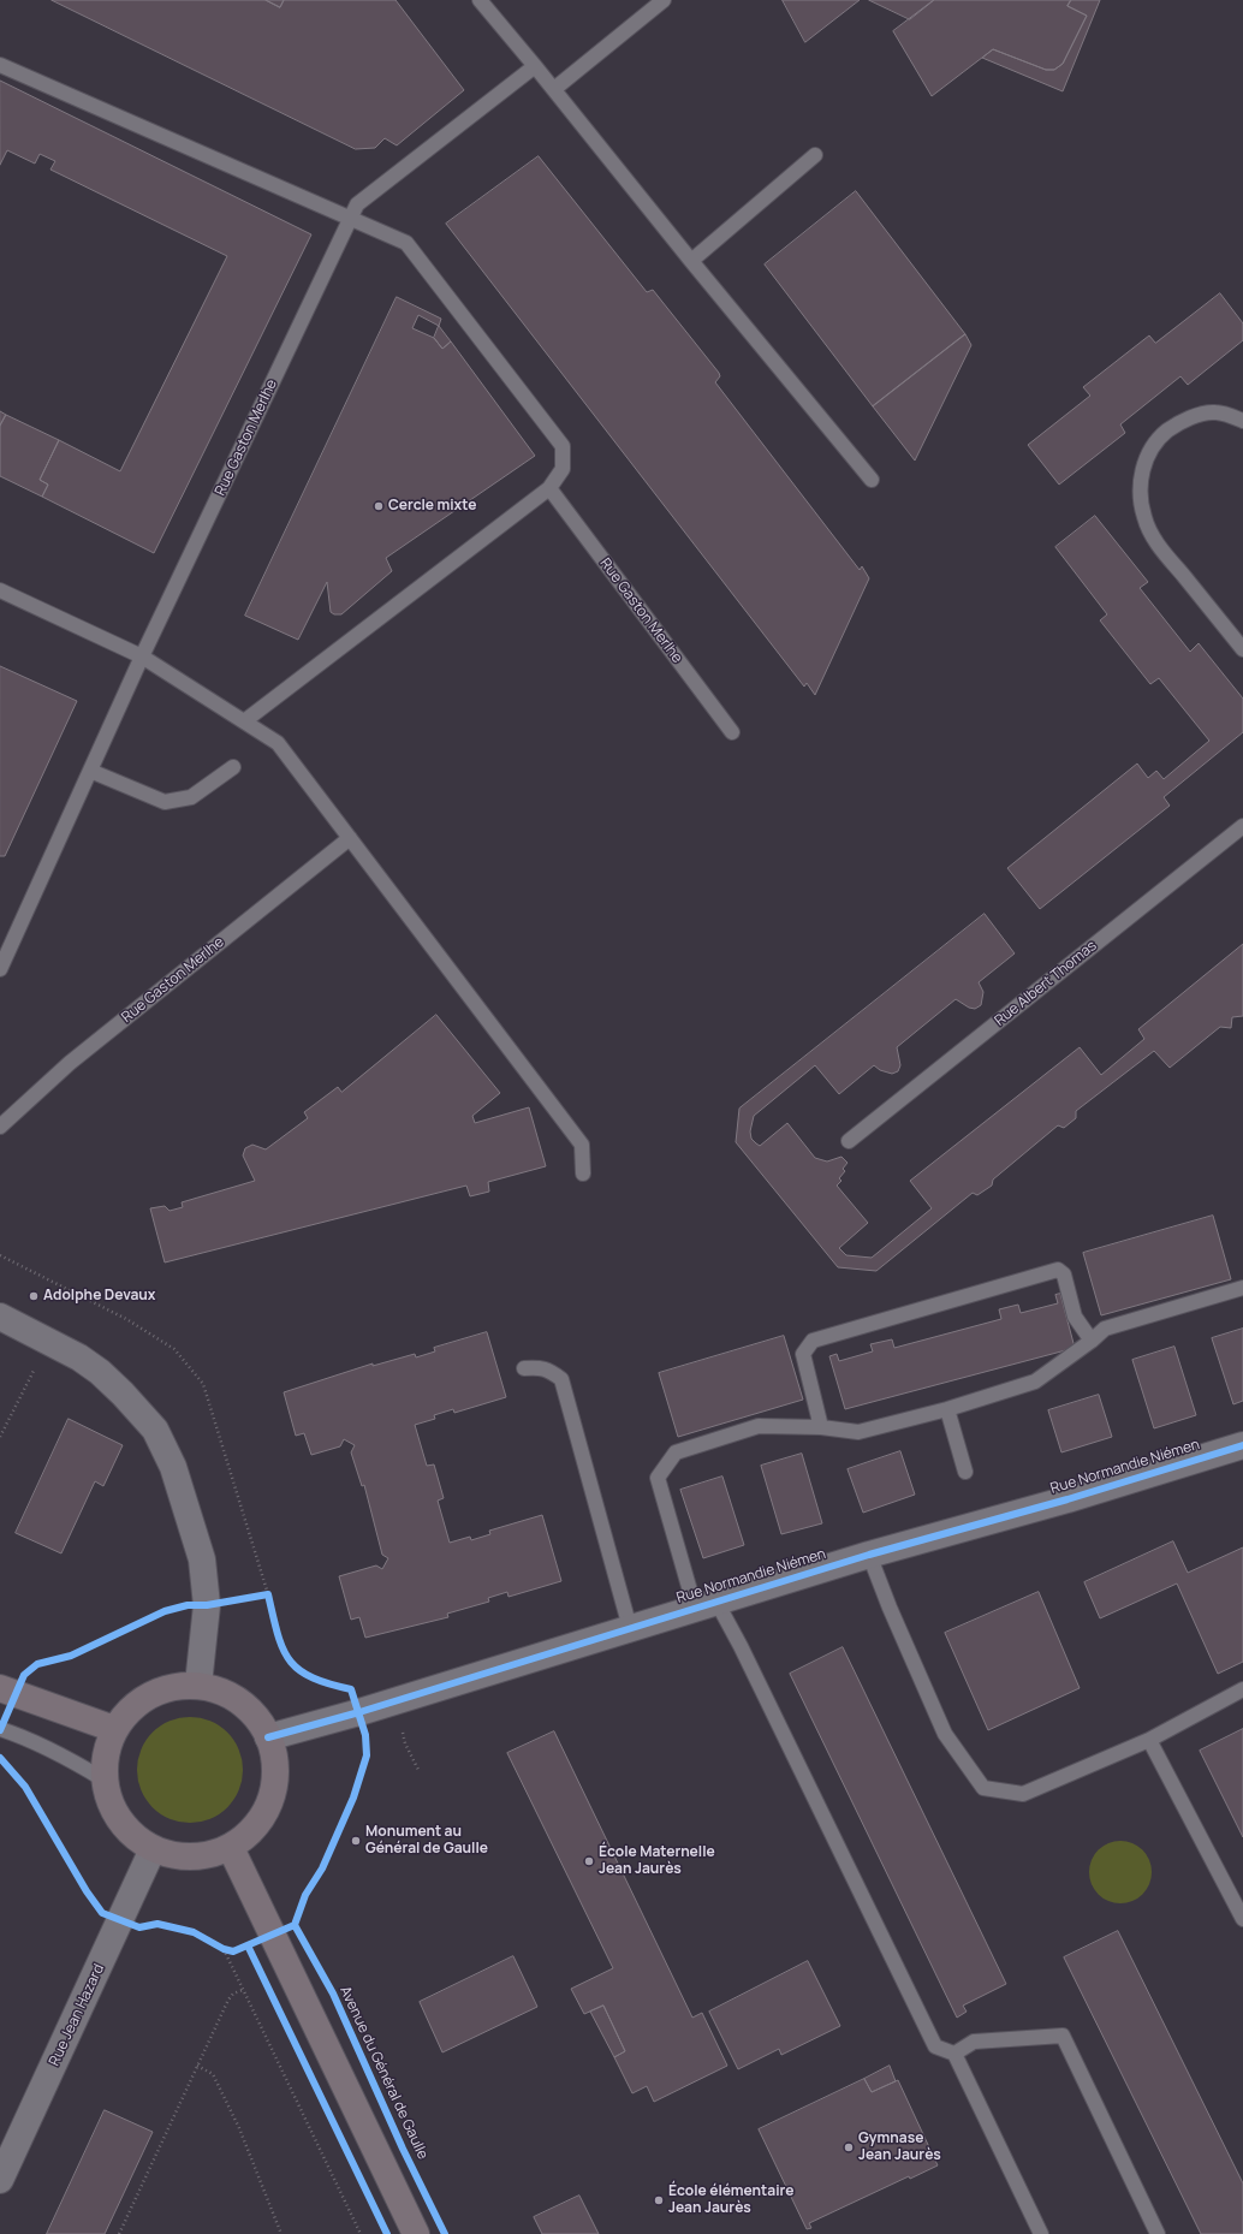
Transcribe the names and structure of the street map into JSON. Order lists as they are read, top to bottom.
{
  "streets": {
    "street": ["Rue Normandie Niémen", "Rue Jean Hazard"],
    "lane": ["Rue Gaston Merlhe", "Rue Albert Thomas"],
    "cycle path": ["Avenue du Général de Gaulle"]
  },
  "crossings": [
    ["Rue Normandie Niémen", "Rue Jean Hazard"]
  ],
  "places": [
    "Cercle mixte",
    "Adolphe Devaux",
    "Monument au Général de Gaulle",
    "École Maternelle Jean Jaurès",
    "Gymnase Jean Jaurès",
    "École élémentaire Jean Jaurès"
  ]
}
